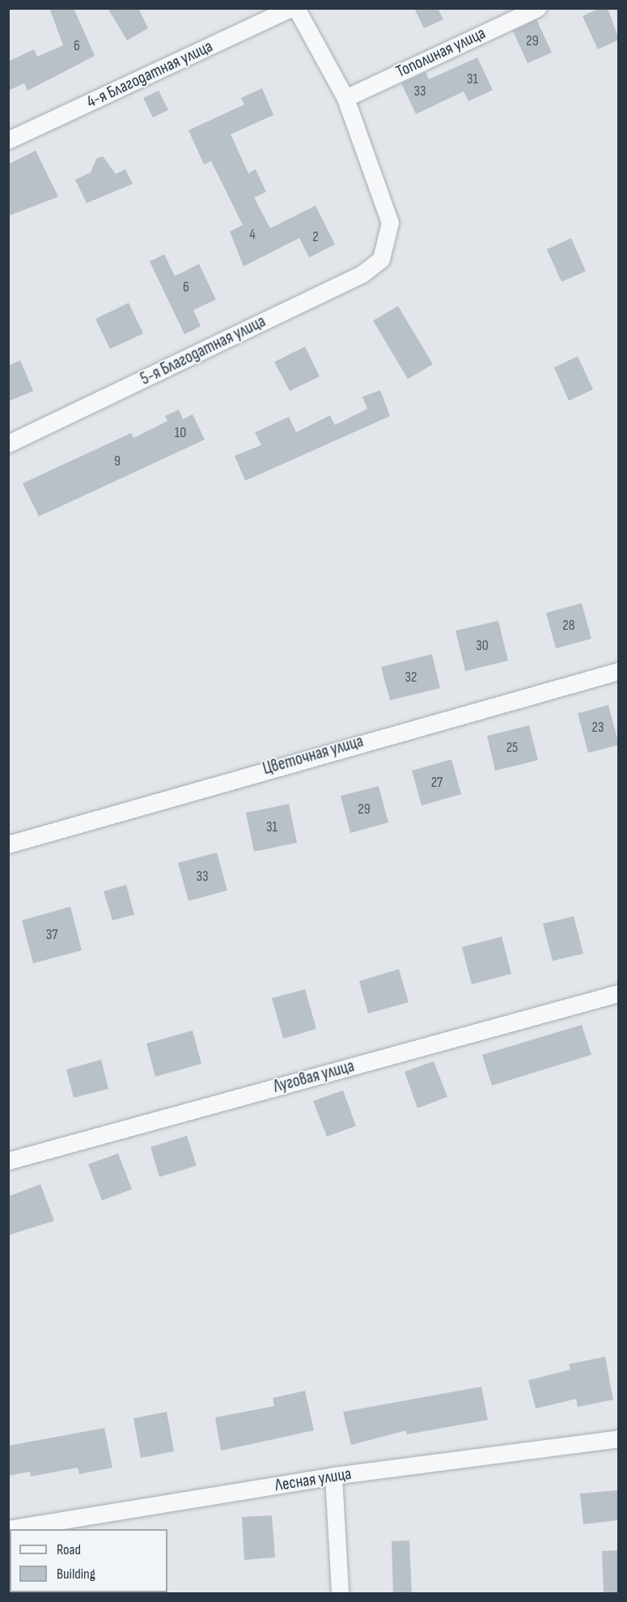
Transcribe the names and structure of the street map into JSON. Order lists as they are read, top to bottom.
{
  "streets": {
    "street": [
      "Тополиная улица",
      "4-я Благодатная улица",
      "5-я Благодатная улица",
      "Цветочная улица",
      "Луговая улица",
      "Лесная улица"
    ]
  },
  "crossings": [
    ["Тополиная улица", "5-я Благодатная улица"]
  ],
  "house_numbers": [
    "29",
    "6",
    "31",
    "33",
    "4",
    "2",
    "6",
    "10",
    "9",
    "28",
    "30",
    "32",
    "23",
    "25",
    "27",
    "29",
    "31",
    "33",
    "37"
  ],
  "legend": ["Road", "Building"]
}
